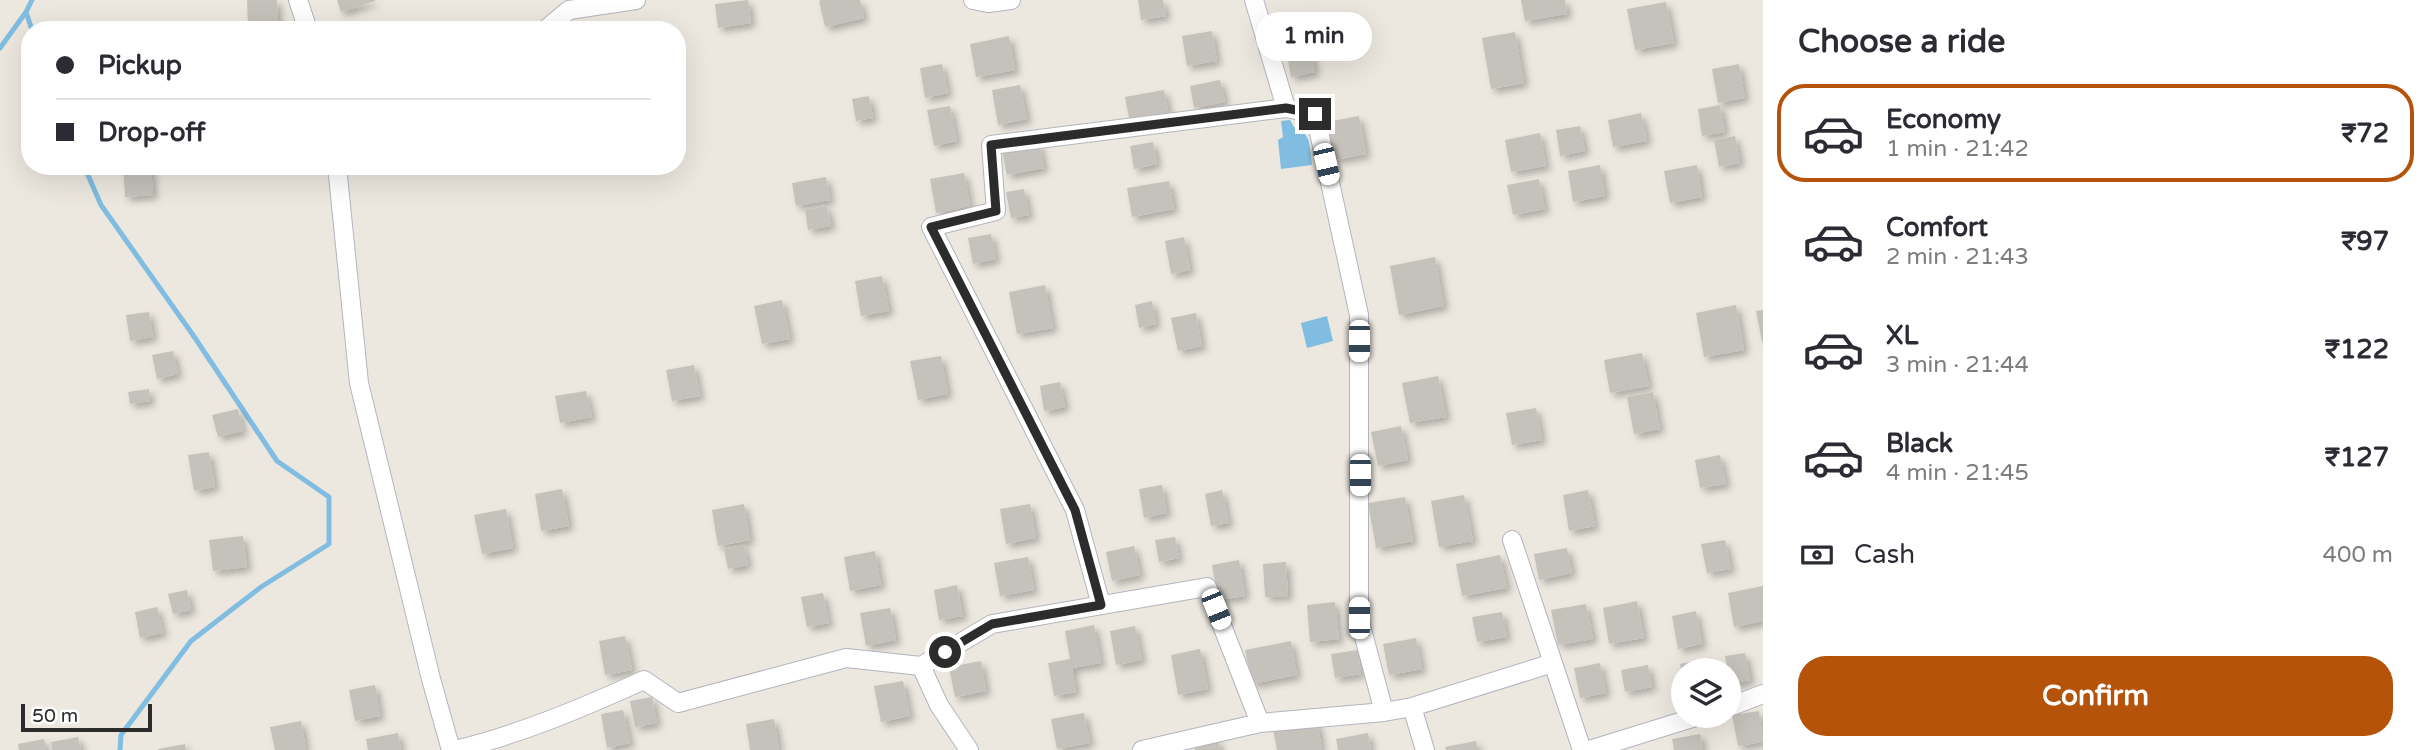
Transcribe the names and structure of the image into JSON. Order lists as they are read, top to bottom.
{
  "scale_bar": "50 m",
  "page": {
    "heading": "Choose a ride",
    "bubble": "1 min",
    "banner": ["Pickup", "Drop-off"],
    "list": [
      {
        "name": "Economy",
        "note": "1 min · 21:42",
        "value": "₹72"
      },
      {
        "name": "Comfort",
        "note": "2 min · 21:43",
        "value": "₹97"
      },
      {
        "name": "XL",
        "note": "3 min · 21:44",
        "value": "₹122"
      },
      {
        "name": "Black",
        "note": "4 min · 21:45",
        "value": "₹127"
      }
    ],
    "pay": ["Cash", "400 m"],
    "buttons": "Confirm",
    "scale": "50 m"
  }
}
